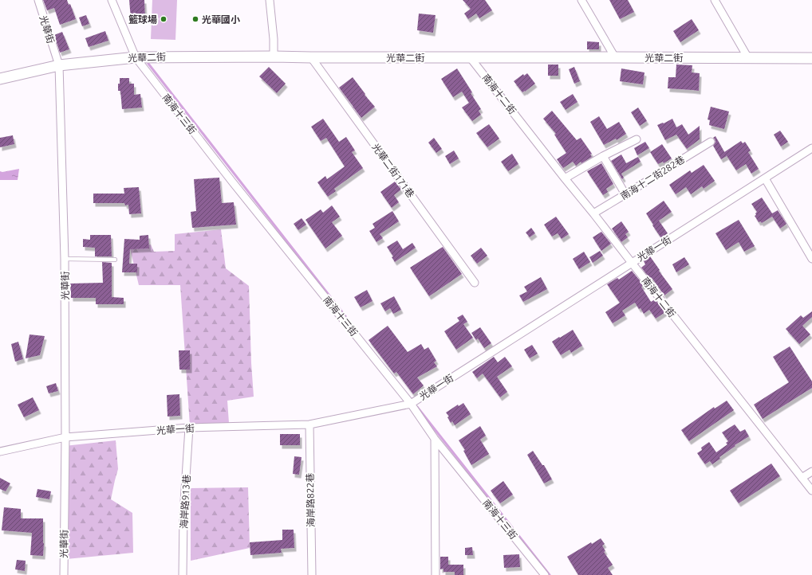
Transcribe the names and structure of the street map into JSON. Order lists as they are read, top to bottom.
{
  "streets": {
    "street": [
      "光華街",
      "光華二街",
      "南海十二街",
      "南海十三街",
      "光華二街171巷",
      "南海十二街282巷",
      "光華一街",
      "海岸路822巷",
      "海岸路913巷"
    ]
  },
  "crossings": [
    ["光華街", "光華二街"],
    ["光華街", "光華一街"],
    ["光華二街", "南海十二街"],
    ["光華二街", "南海十三街"],
    ["光華二街", "光華二街171巷"],
    ["南海十二街", "南海十二街282巷"],
    ["南海十二街", "光華一街"],
    ["南海十三街", "光華一街"],
    ["光華一街", "海岸路822巷"],
    ["光華一街", "海岸路913巷"]
  ],
  "places": ["籃球場", "光華國小"]
}
